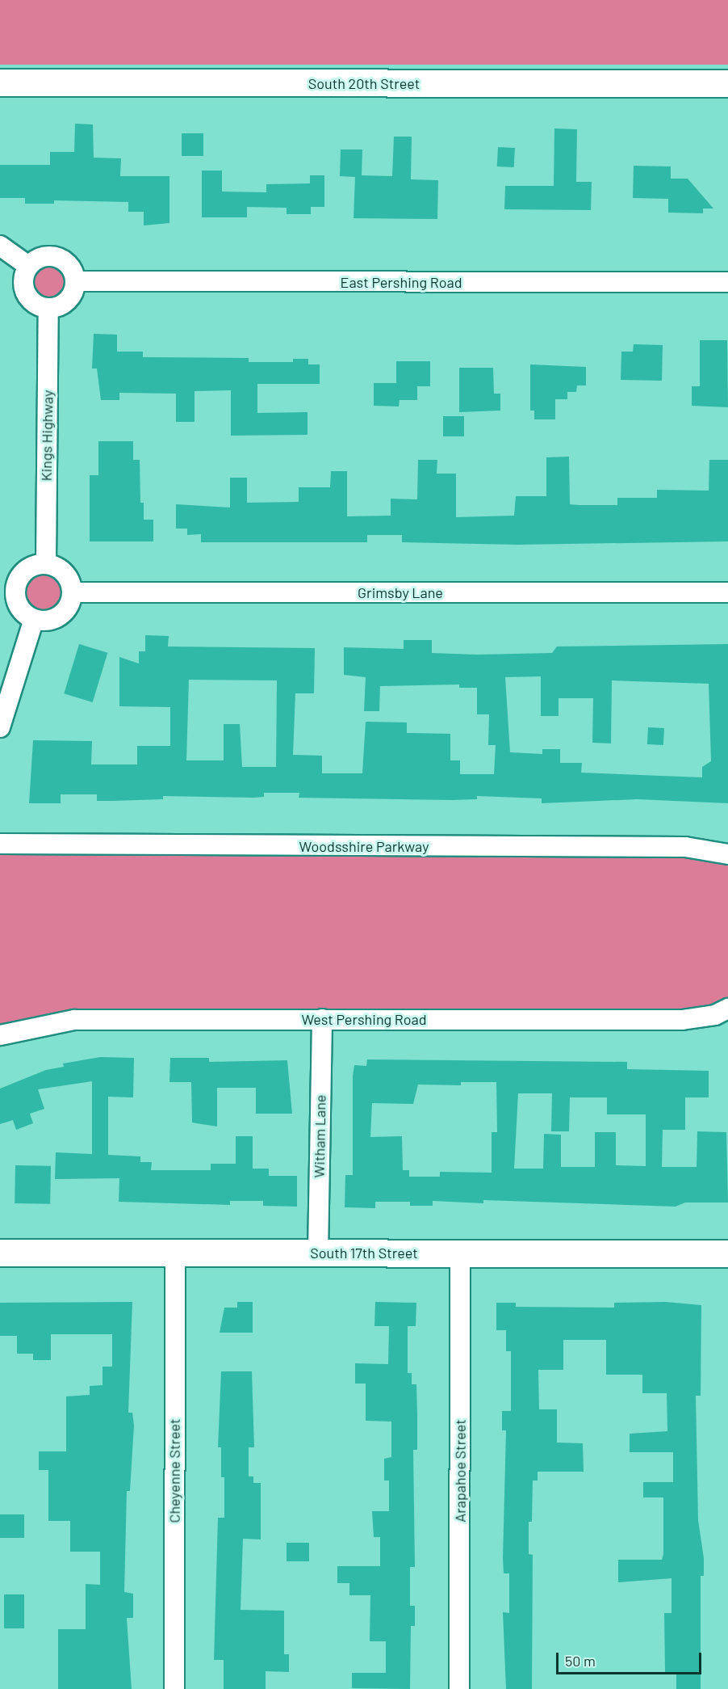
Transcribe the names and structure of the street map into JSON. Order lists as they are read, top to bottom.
{
  "streets": {
    "street": [
      "South 20th Street",
      "East Pershing Road",
      "Kings Highway",
      "Grimsby Lane",
      "Woodsshire Parkway",
      "West Pershing Road",
      "Witham Lane",
      "South 17th Street",
      "Cheyenne Street",
      "Arapahoe Street"
    ]
  },
  "crossings": [
    ["East Pershing Road", "Kings Highway"],
    ["Kings Highway", "Grimsby Lane"],
    ["West Pershing Road", "Witham Lane"],
    ["Witham Lane", "South 17th Street"],
    ["South 17th Street", "Cheyenne Street"],
    ["South 17th Street", "Arapahoe Street"]
  ],
  "scale_bar": "50 m"
}
